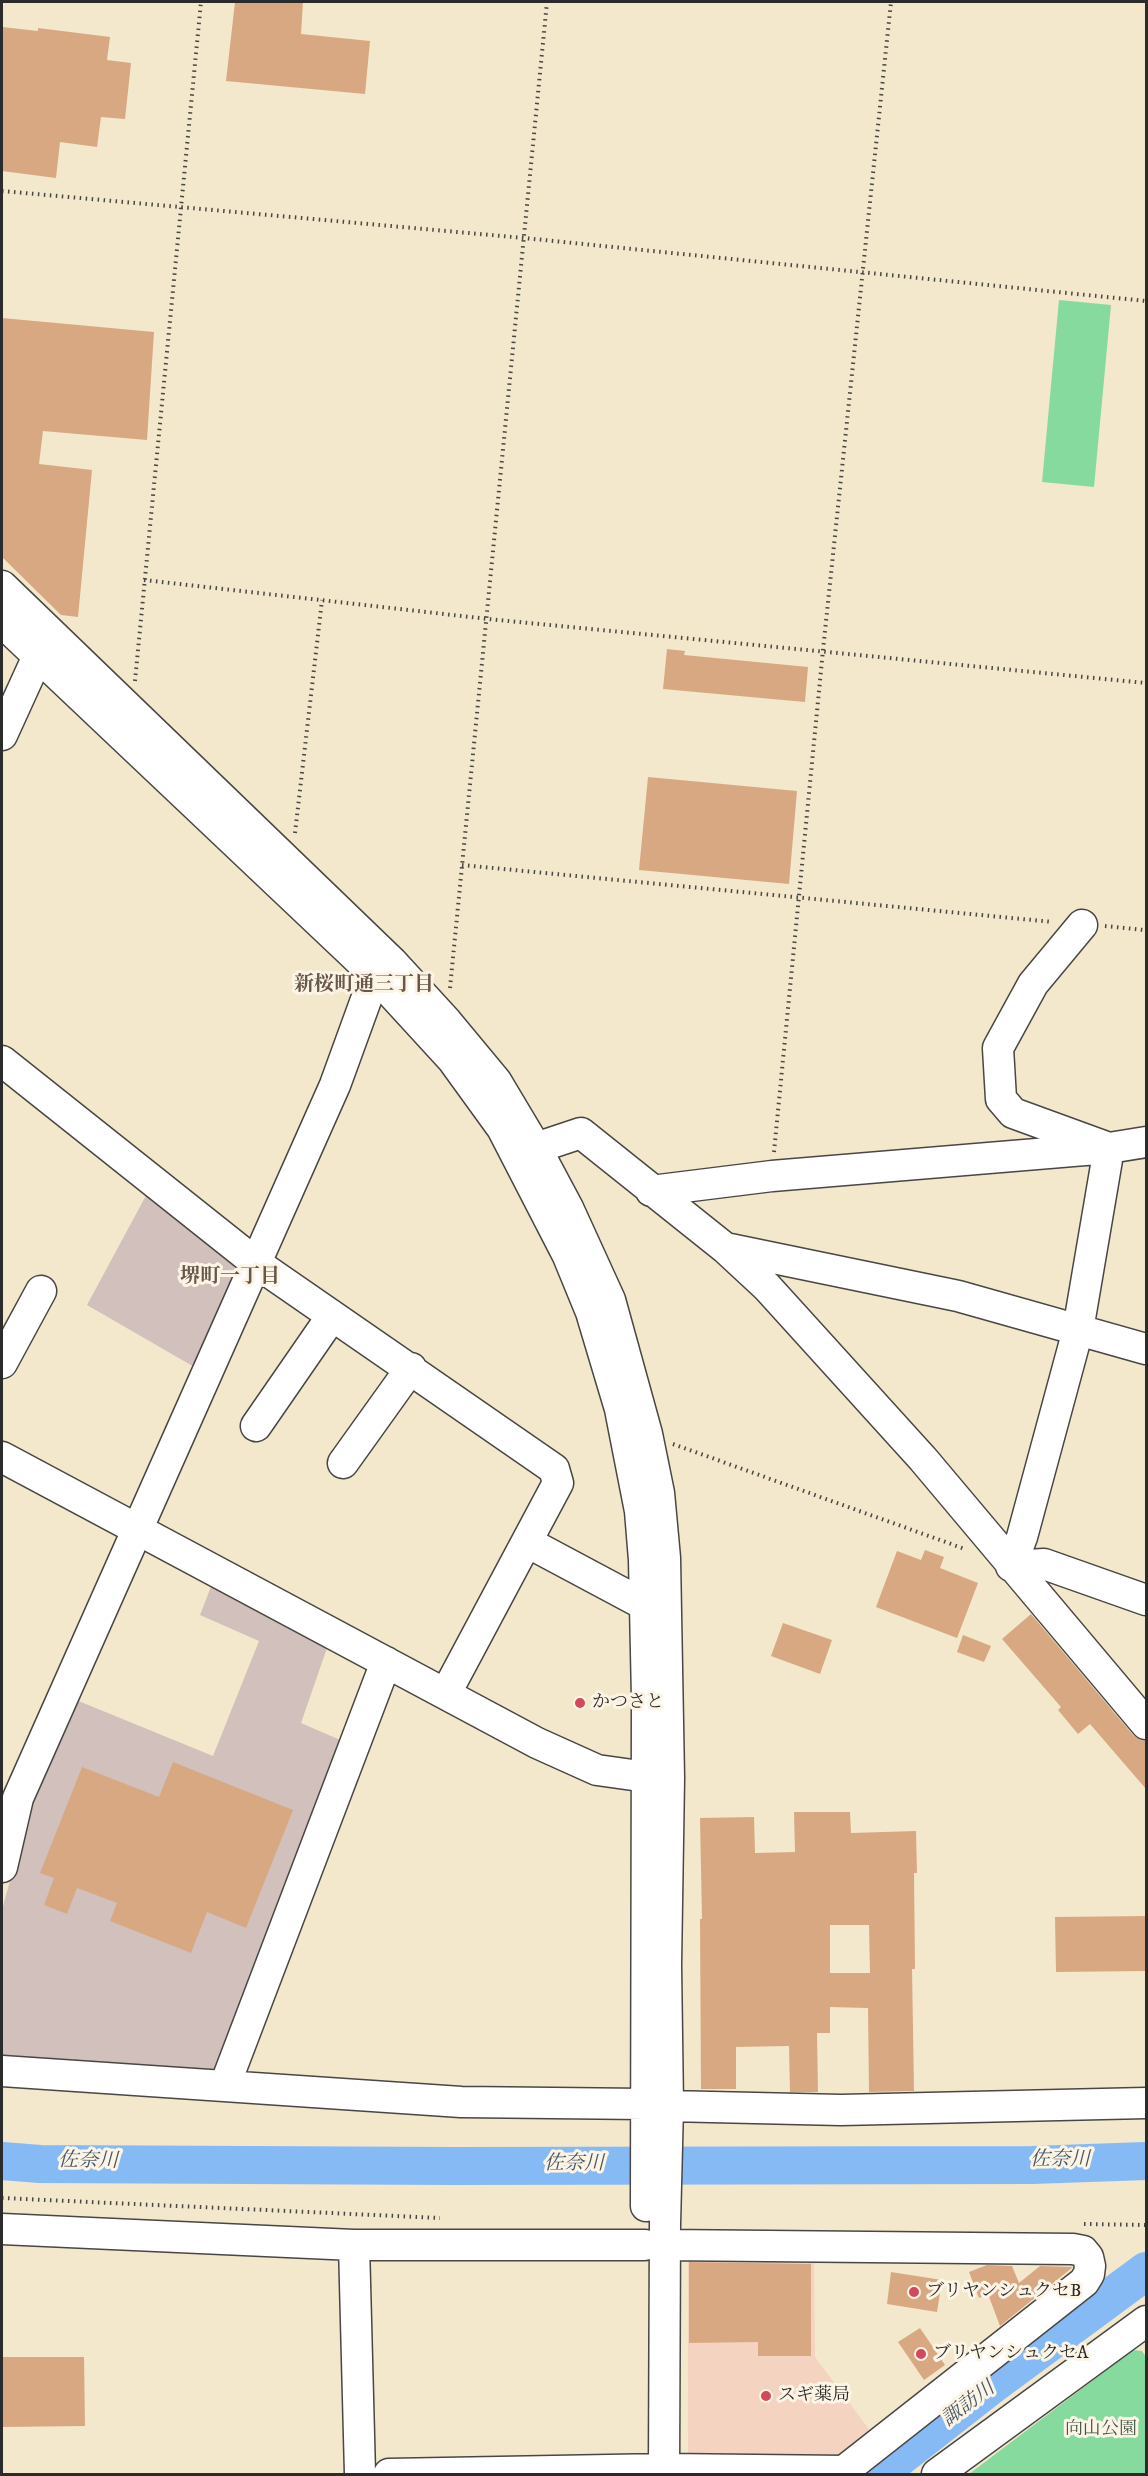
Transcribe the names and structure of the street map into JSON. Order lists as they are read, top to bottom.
{
  "districts": ["新桜町通三丁目", "堺町一丁目"],
  "water": ["佐奈川", "諏訪川"],
  "parks": ["向山公園"],
  "places": [
    "かつさと",
    "ブリヤンシュクセB",
    "ブリヤンシュクセA",
    "スギ薬局"
  ]
}
